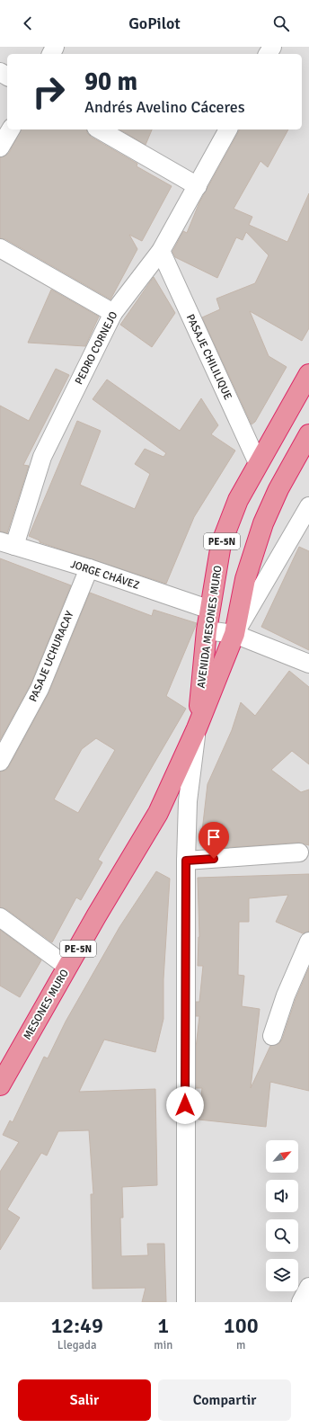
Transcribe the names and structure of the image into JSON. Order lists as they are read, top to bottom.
{
  "streets": {
    "highway": ["PE-5N", "AVENIDA MESONES MURO", "MESONES MURO"],
    "street": [
      "PEDRO CORNEJO",
      "PASAJE CHILILIQUE",
      "JORGE CHÁVEZ",
      "PASAJE UCHURACAY"
    ]
  },
  "crossings": [
    ["PEDRO CORNEJO", "PASAJE CHILILIQUE"],
    ["PEDRO CORNEJO", "JORGE CHÁVEZ"],
    ["PASAJE CHILILIQUE", "AVENIDA MESONES MURO"],
    ["PE-5N", "AVENIDA MESONES MURO"],
    ["PE-5N", "MESONES MURO"],
    ["JORGE CHÁVEZ", "AVENIDA MESONES MURO"],
    ["JORGE CHÁVEZ", "PASAJE UCHURACAY"],
    ["AVENIDA MESONES MURO", "MESONES MURO"]
  ],
  "north": "top right",
  "page": {
    "header": "GoPilot",
    "turn": ["90 m", "Andrés Avelino Cáceres"],
    "eta": [
      "12:49",
      "Llegada",
      "1",
      "min",
      "100",
      "m"
    ],
    "buttons": ["Salir", "Compartir"]
  }
}
